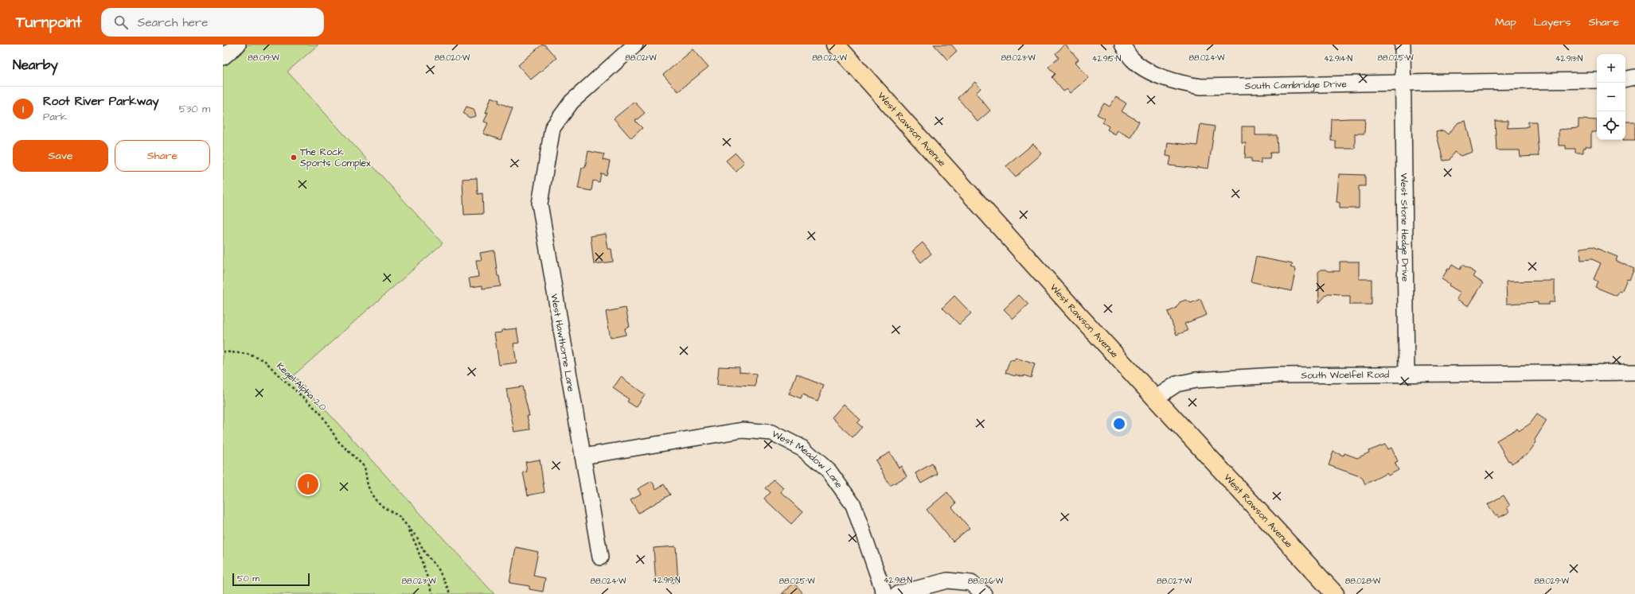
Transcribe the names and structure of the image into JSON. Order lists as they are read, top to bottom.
{
  "streets": {
    "main road": ["West Rawson Avenue"],
    "street": [
      "South Cambridge Drive",
      "West Stone Hedge Drive",
      "West Hawthorne Lane",
      "South Woelfel Road",
      "West Meadow Lane"
    ],
    "path": ["Kegel-Alpha 2.0"]
  },
  "crossings": [
    ["South Cambridge Drive", "West Stone Hedge Drive"],
    ["West Rawson Avenue", "South Woelfel Road"],
    ["West Stone Hedge Drive", "South Woelfel Road"],
    ["West Hawthorne Lane", "West Meadow Lane"]
  ],
  "places": ["The Rock Sports Complex"],
  "scale_bar": "50 m",
  "page": {
    "header": "Turnpoint",
    "search": "Search here",
    "nav": ["Map", "Layers", "Share"],
    "heading": "Nearby",
    "map_buttons": ["+", "−"],
    "list": [
      {
        "mark": "1",
        "name": "Root River Parkway",
        "note": "Park",
        "value": "530 m"
      }
    ],
    "buttons": ["Save", "Share"],
    "pins": "1",
    "scale": "50 m"
  },
  "coordinates": [
    "88.019°W",
    "88.020°W",
    "88.021°W",
    "88.022°W",
    "88.023°W",
    "88.024°W",
    "88.025°W",
    "42.915°N",
    "42.914°N",
    "42.913°N",
    "42.919°N",
    "42.918°N",
    "88.026°W",
    "88.027°W",
    "88.028°W",
    "88.029°W"
  ]
}
